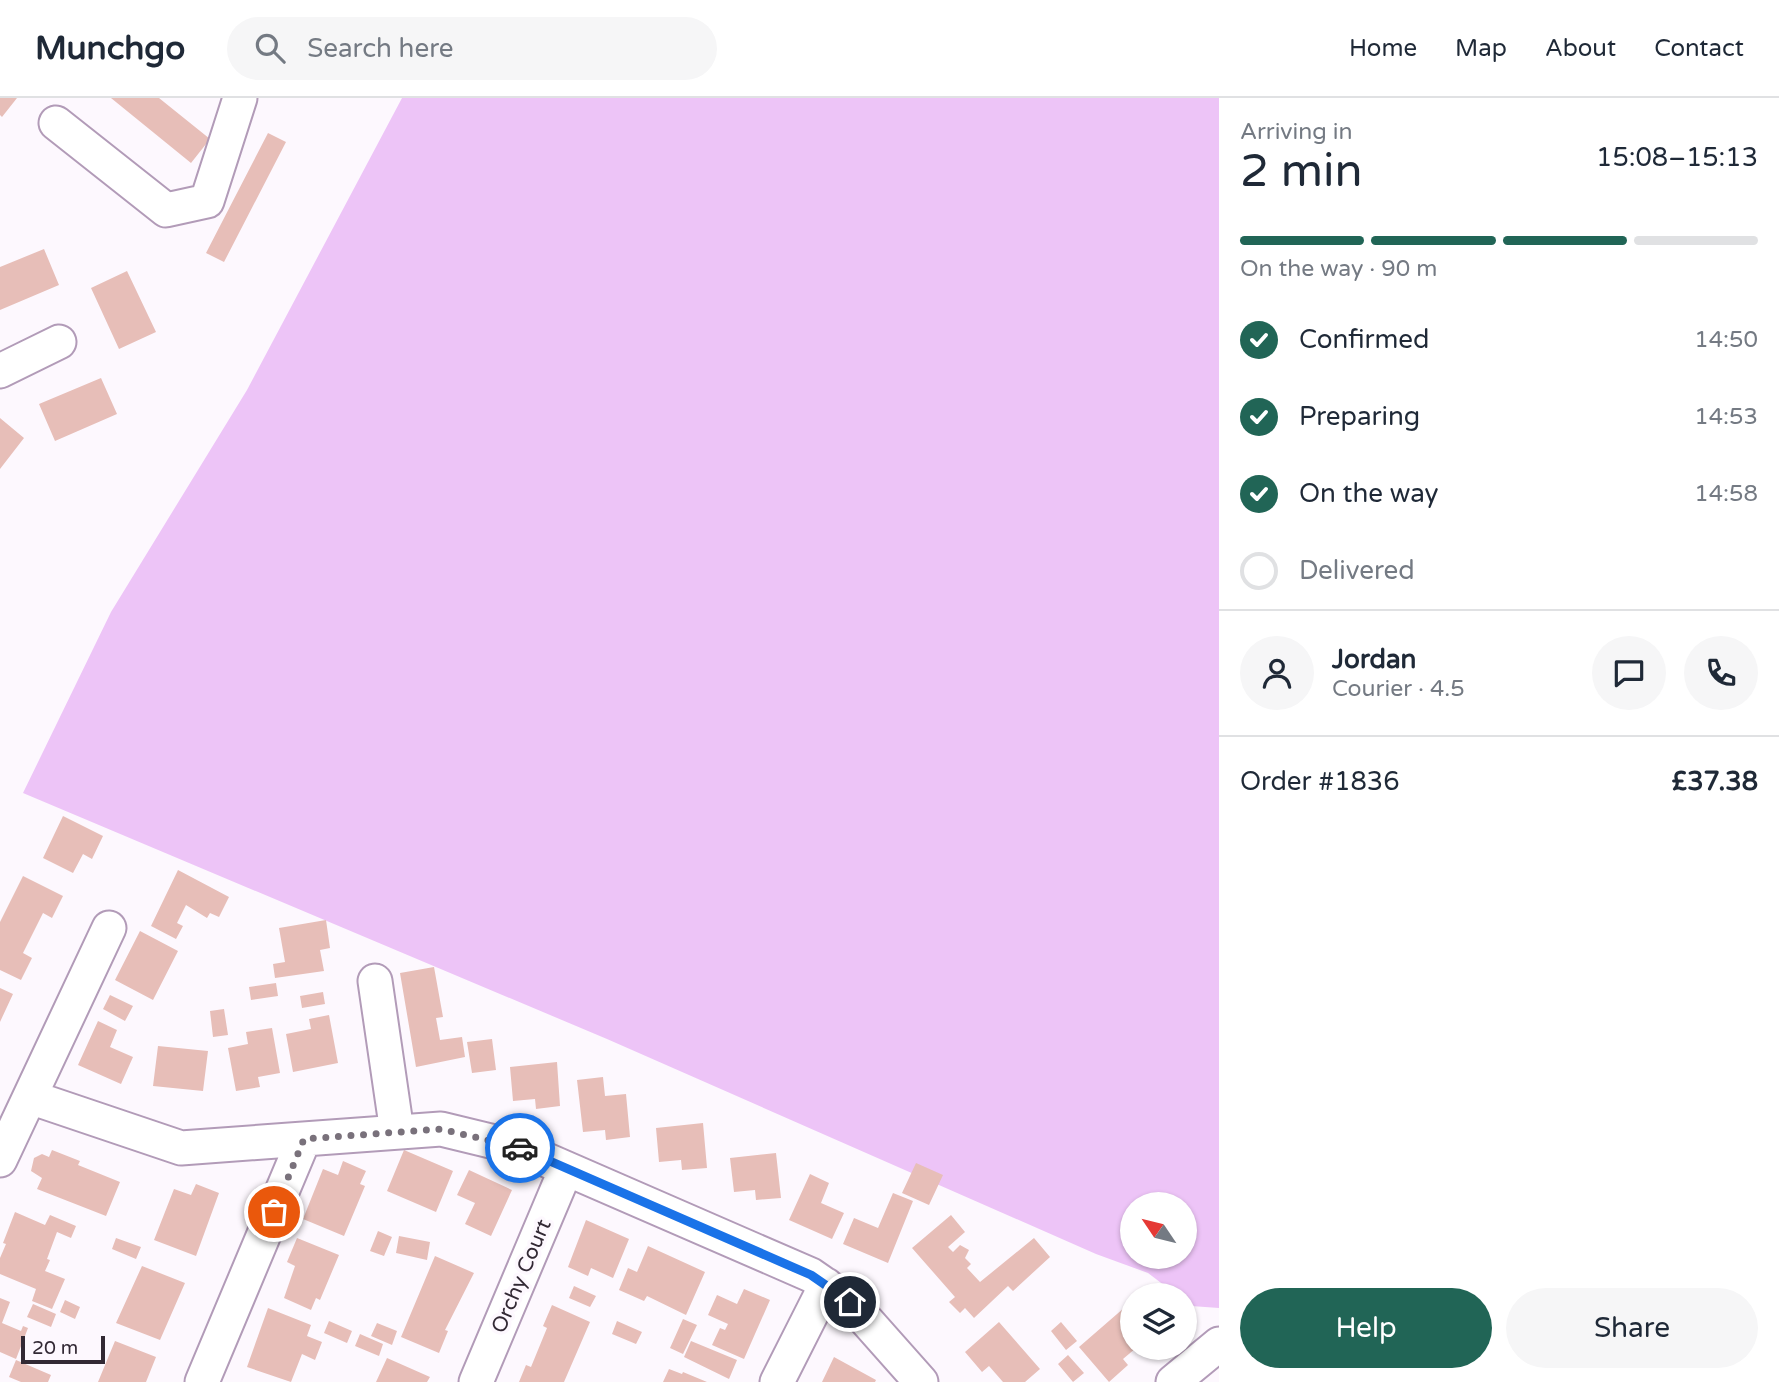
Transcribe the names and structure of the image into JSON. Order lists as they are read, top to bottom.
{
  "streets": {
    "street": ["Orchy Court"]
  },
  "scale_bar": "20 m",
  "north": "top left",
  "page": {
    "header": "Munchgo",
    "search": "Search here",
    "nav": [
      "Home",
      "Map",
      "About",
      "Contact"
    ],
    "heading": ["2 min", "Arriving in", "15:08–15:13"],
    "panel": [
      "Jordan",
      "Courier · 4.5",
      "Order #1836",
      "£37.38"
    ],
    "bar": "On the way · 90 m",
    "list": [
      ["Confirmed", "14:50"],
      ["Preparing", "14:53"],
      ["On the way", "14:58"],
      "Delivered"
    ],
    "buttons": ["Help", "Share"],
    "scale": "20 m"
  }
}
